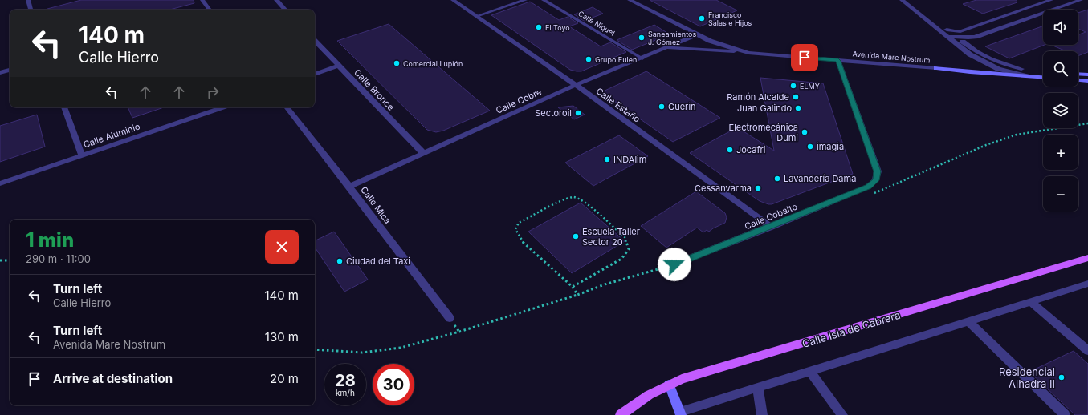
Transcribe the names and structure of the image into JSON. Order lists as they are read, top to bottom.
{
  "streets": {
    "main road": ["Calle Isla de Cabrera"],
    "street": [
      "Avenida Mare Nostrum",
      "Calle Bronce",
      "Calle Cobre",
      "Calle Estaño",
      "Calle Aluminio",
      "Calle Mica",
      "Calle Cobalto"
    ],
    "lane": ["Calle Níquel"]
  },
  "crossings": [
    ["Calle Níquel", "Calle Cobre"],
    ["Avenida Mare Nostrum", "Calle Cobre"],
    ["Avenida Mare Nostrum", "Calle Cobalto"],
    ["Calle Bronce", "Calle Cobre"],
    ["Calle Cobre", "Calle Estaño"],
    ["Calle Cobre", "Calle Mica"],
    ["Calle Estaño", "Calle Cobalto"]
  ],
  "places": [
    "Francisco Salas e Hijos",
    "El Toyo",
    "Saneamientos J. Gómez",
    "Grupo Eulen",
    "Comercial Lupión",
    "ELMY",
    "Ramón Alcalde",
    "Guerin",
    "Juan Galindo",
    "Sectoroil",
    "Electromecánica Dumi",
    "imagia",
    "Jocafri",
    "INDAlim",
    "Lavandería Dama",
    "Cessanvarma",
    "Escuela Taller Sector 20",
    "Ciudad del Taxi",
    "Residencial Alhadra II"
  ],
  "page": {
    "map_buttons": ["+", "−"],
    "turn": ["140 m", "Calle Hierro"],
    "heading": ["1 min", "290 m · 11:00"],
    "list": [
      {
        "name": "Turn left",
        "note": "Calle Hierro",
        "value": "140 m"
      },
      {
        "name": "Turn left",
        "note": "Avenida Mare Nostrum",
        "value": "130 m"
      },
      {
        "name": "Arrive at destination",
        "value": "20 m"
      }
    ],
    "speed": "28 km/h",
    "limit": "30"
  }
}
